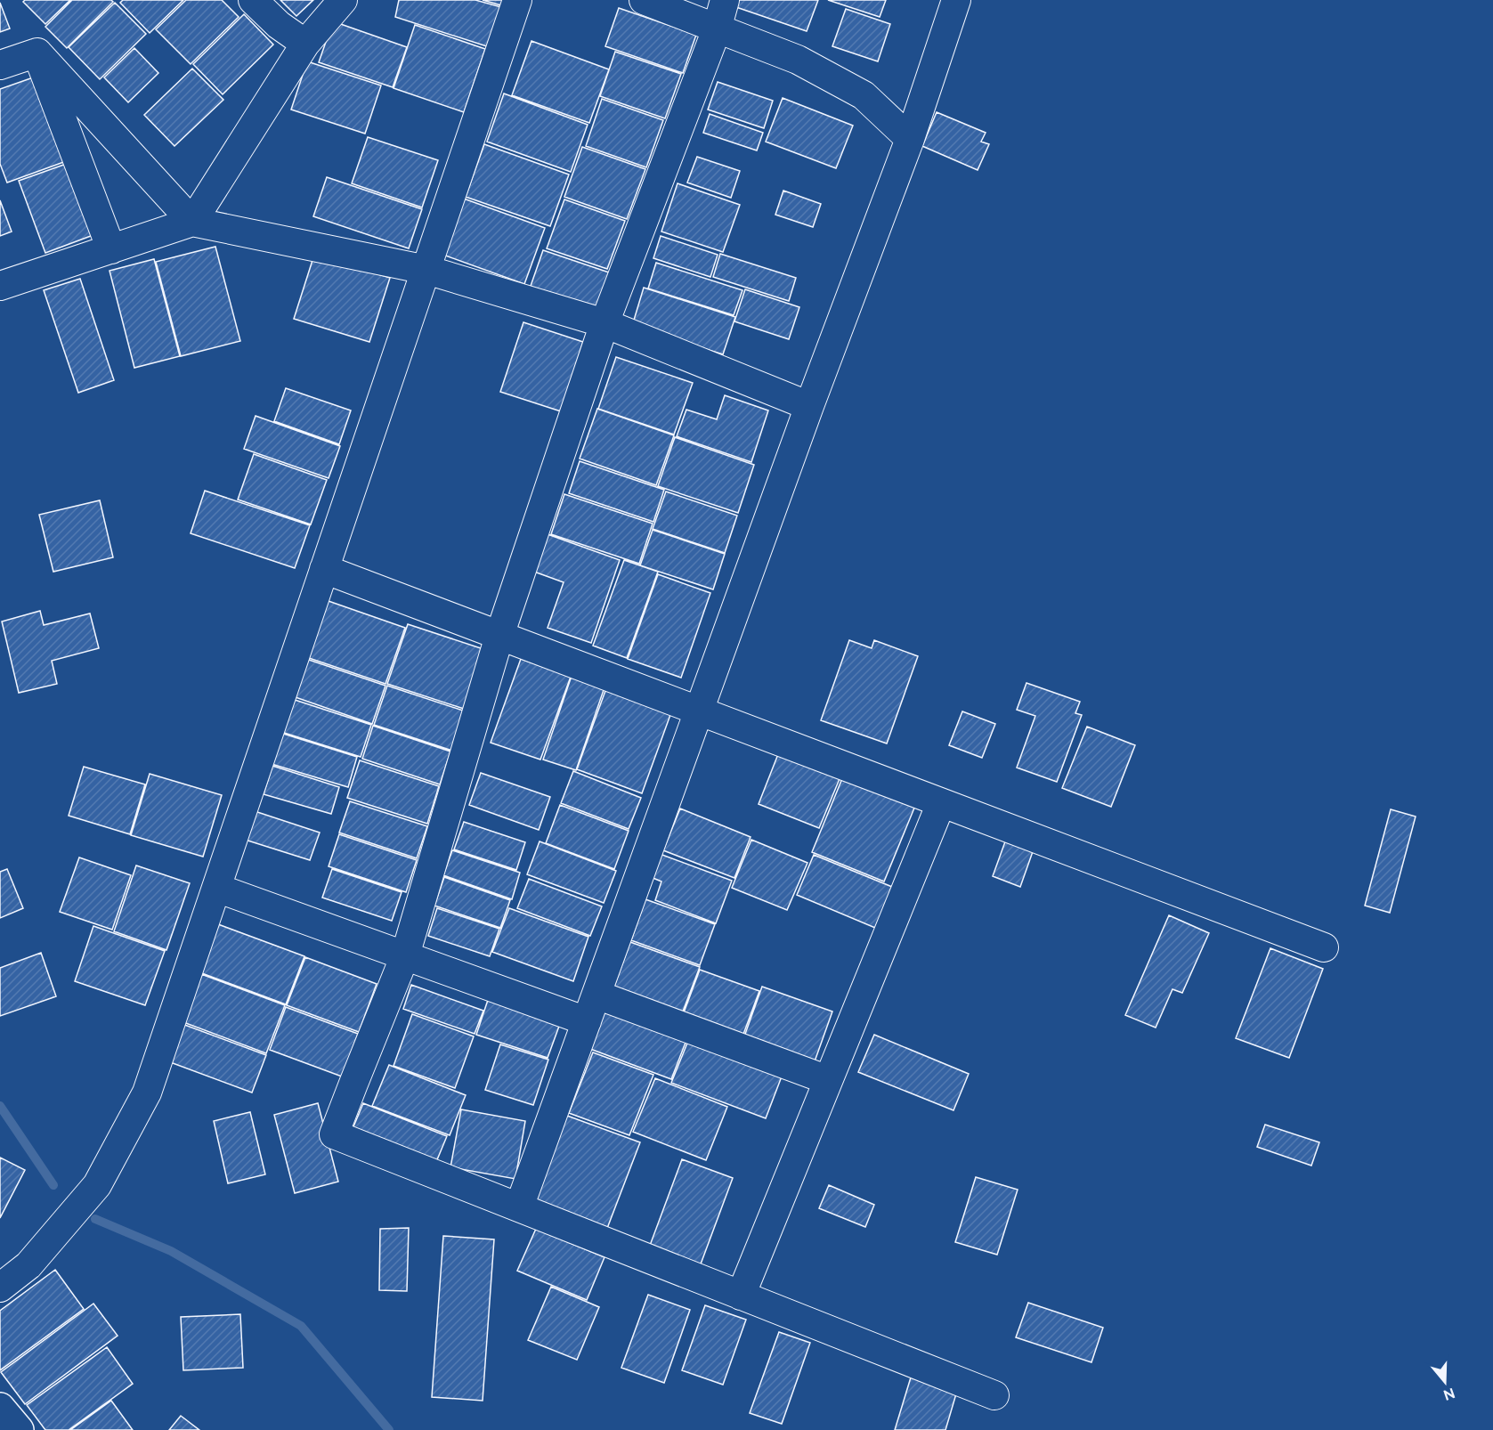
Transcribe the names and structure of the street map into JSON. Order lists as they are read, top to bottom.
{
  "north": "bottom"
}
